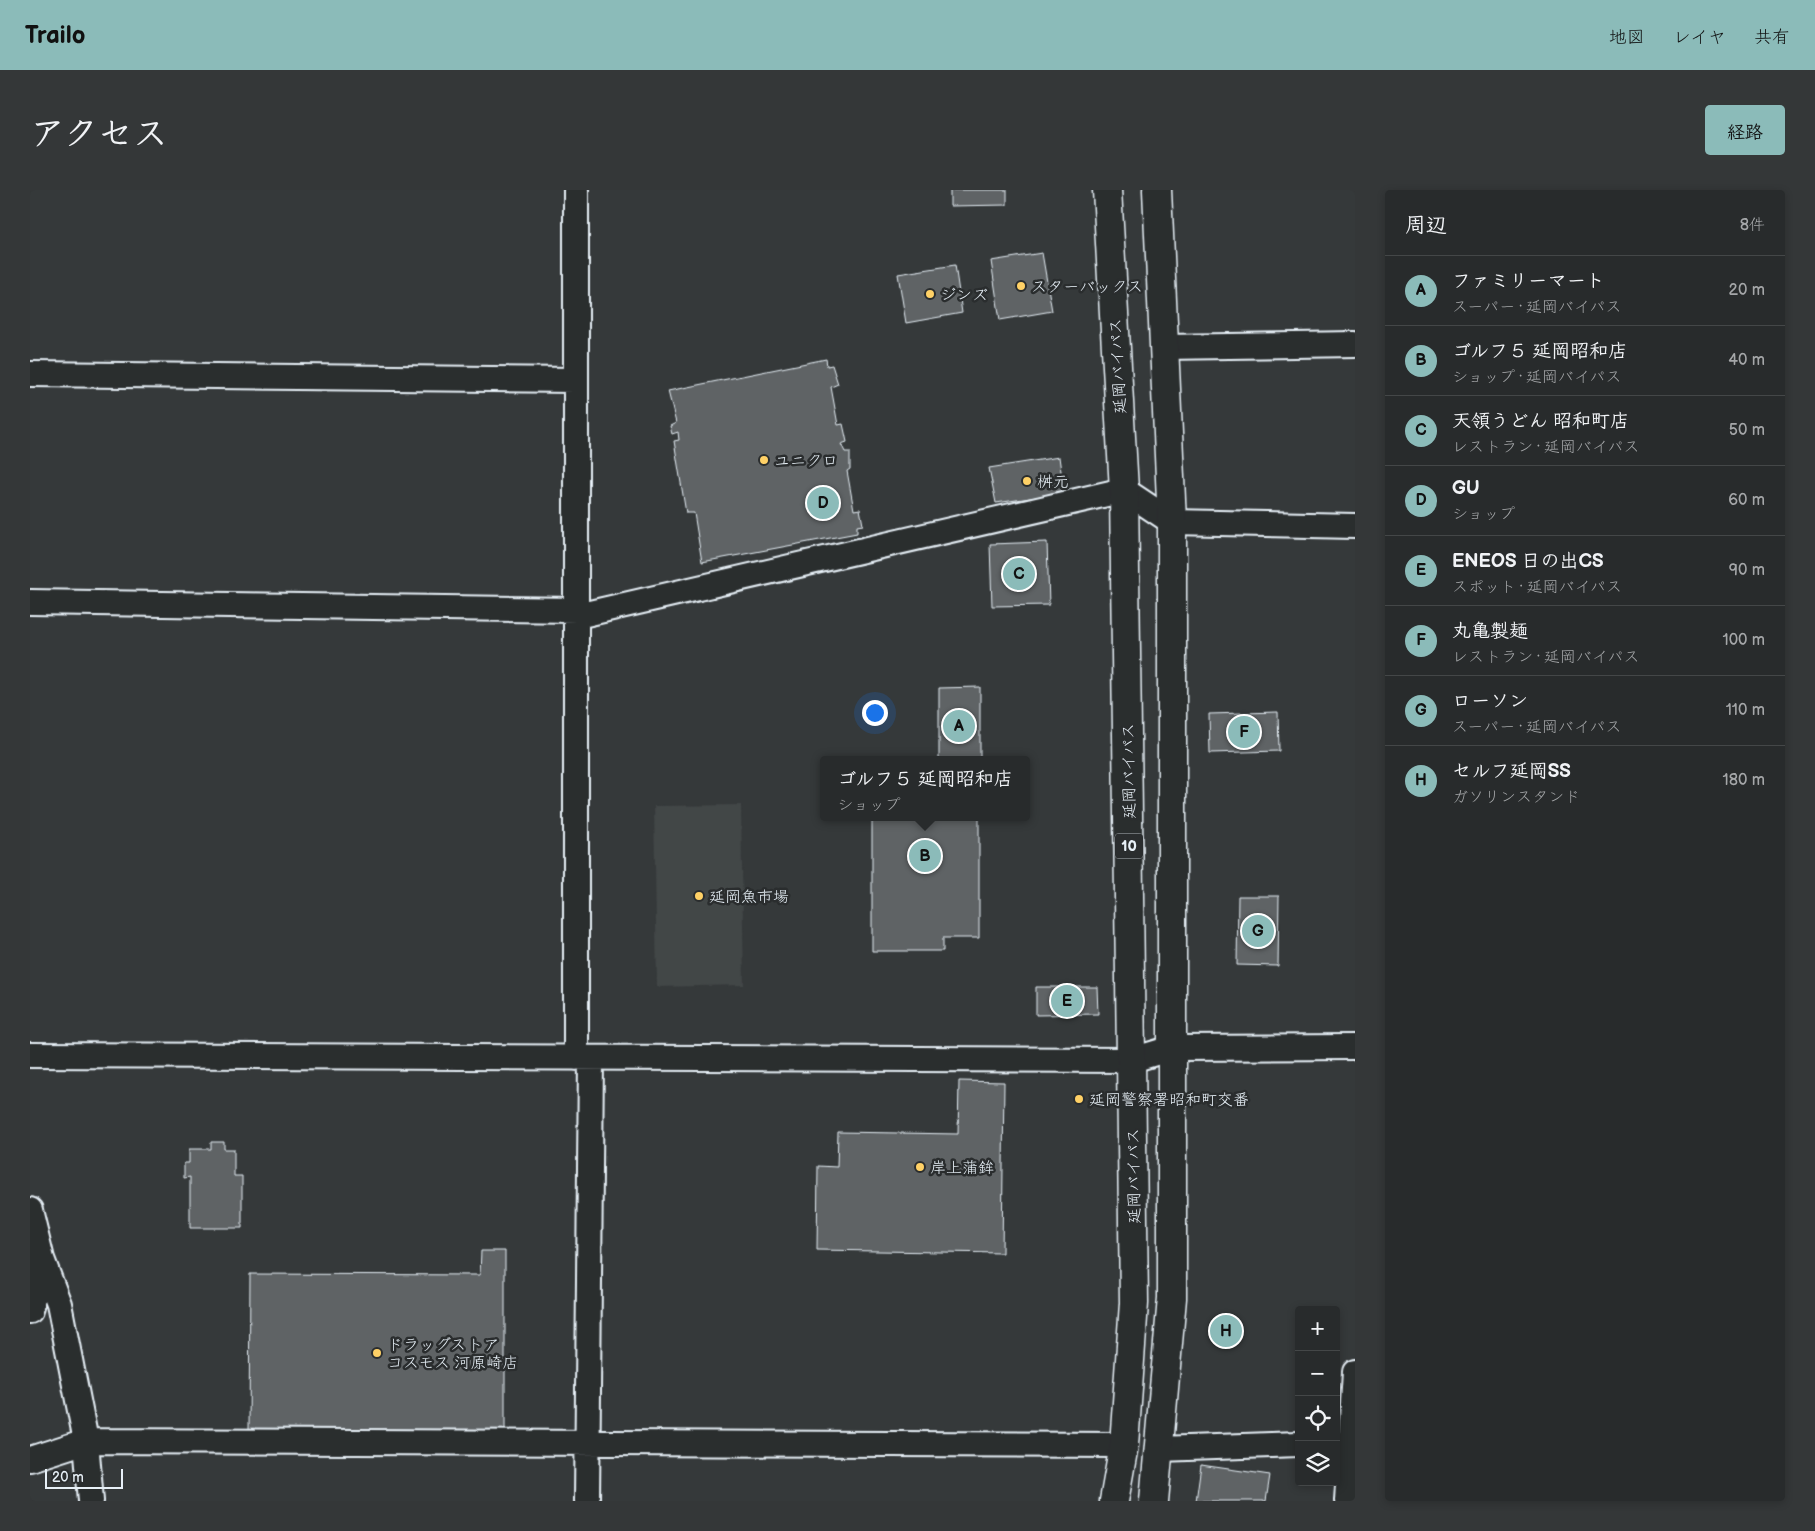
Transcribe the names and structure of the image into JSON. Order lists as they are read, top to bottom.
{
  "streets": {
    "highway": ["延岡バイパス", "10"]
  },
  "places": [
    "スターバックス",
    "ジンズ",
    "ユニクロ",
    "桝元",
    "延岡魚市場",
    "延岡警察署昭和町交番",
    "岸上蒲鉾",
    "ドラッグストア コスモス 河原崎店"
  ],
  "scale_bar": "20 m",
  "page": {
    "header": "Trailo",
    "nav": ["地図", "レイヤ", "共有"],
    "title": "アクセス",
    "buttons": "経路",
    "heading": ["周辺", "8件"],
    "list": [
      {
        "mark": "A",
        "name": "ファミリーマート",
        "note": "スーパー · 延岡バイパス",
        "value": "20 m"
      },
      {
        "mark": "B",
        "name": "ゴルフ５ 延岡昭和店",
        "note": "ショップ · 延岡バイパス",
        "value": "40 m"
      },
      {
        "mark": "C",
        "name": "天領うどん 昭和町店",
        "note": "レストラン · 延岡バイパス",
        "value": "50 m"
      },
      {
        "mark": "D",
        "name": "GU",
        "note": "ショップ",
        "value": "60 m"
      },
      {
        "mark": "E",
        "name": "ENEOS 日の出CS",
        "note": "スポット · 延岡バイパス",
        "value": "90 m"
      },
      {
        "mark": "F",
        "name": "丸亀製麺",
        "note": "レストラン · 延岡バイパス",
        "value": "100 m"
      },
      {
        "mark": "G",
        "name": "ローソン",
        "note": "スーパー · 延岡バイパス",
        "value": "110 m"
      },
      {
        "mark": "H",
        "name": "セルフ延岡SS",
        "note": "ガソリンスタンド",
        "value": "180 m"
      }
    ],
    "pins": [
      "D",
      "C",
      "A",
      "F",
      "B",
      "G",
      "E",
      "H"
    ],
    "popup": ["ゴルフ５ 延岡昭和店", "ショップ"],
    "map_buttons": ["+", "−"],
    "scale": "20 m"
  }
}
